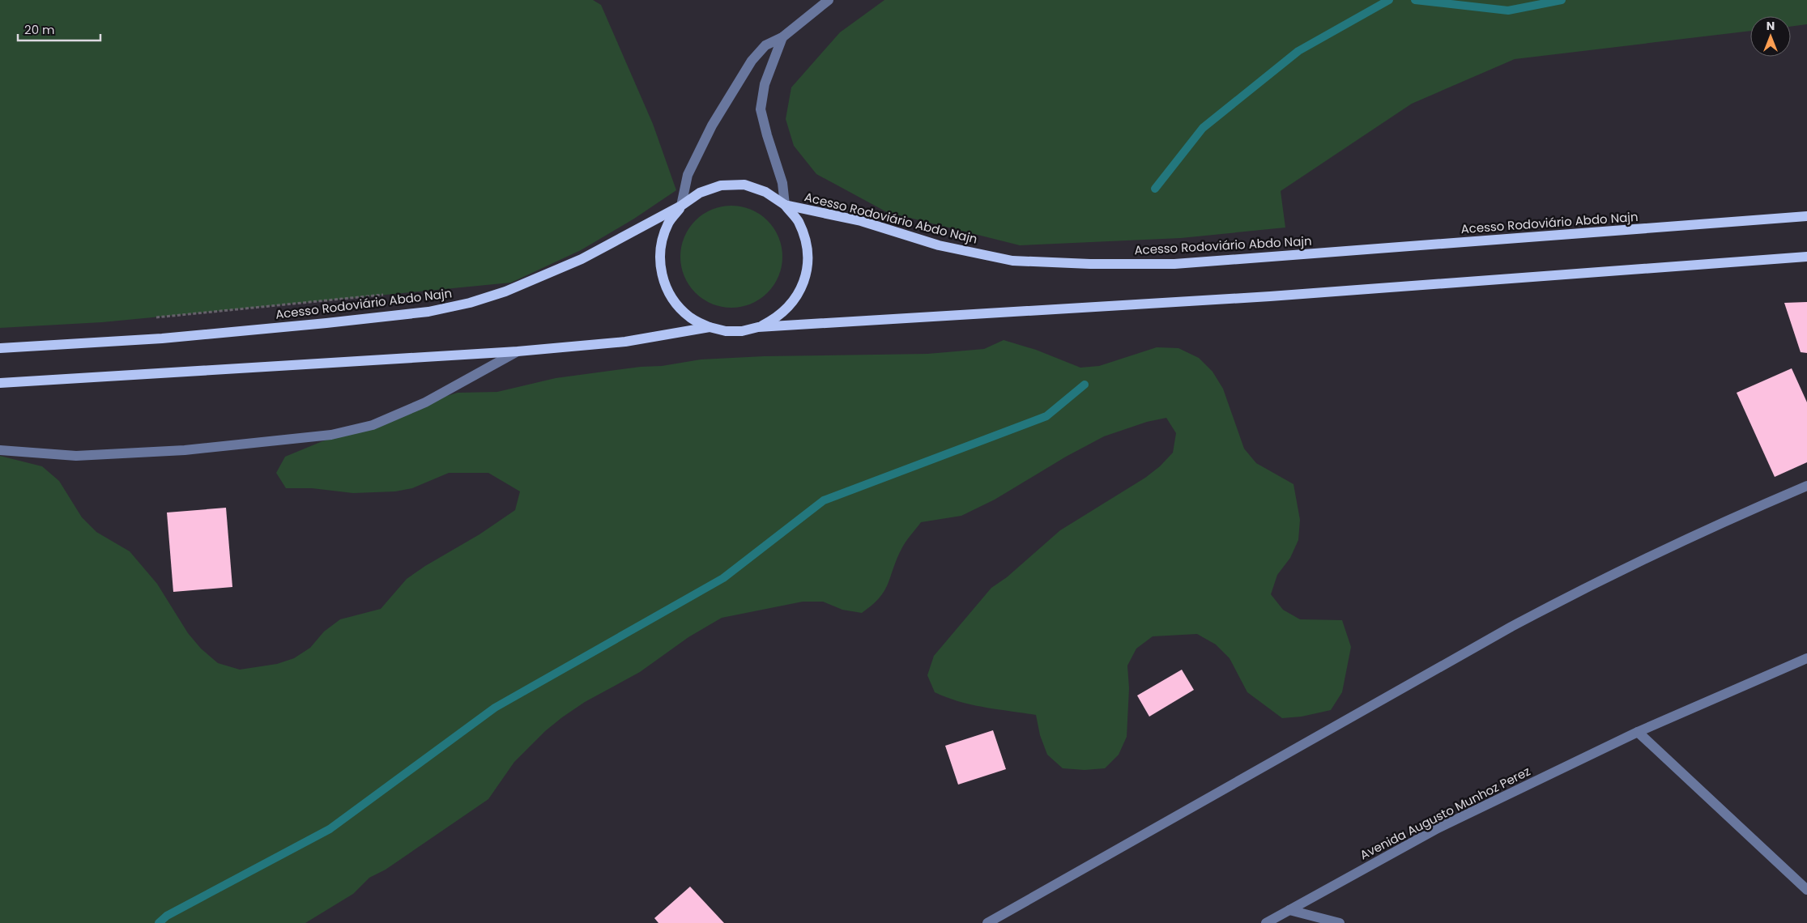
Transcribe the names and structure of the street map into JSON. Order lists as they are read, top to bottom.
{
  "streets": {
    "main road": ["Acesso Rodoviário Abdo Najn"],
    "street": ["Avenida Augusto Munhoz Perez"]
  },
  "scale_bar": "20 m",
  "north": "top"
}
